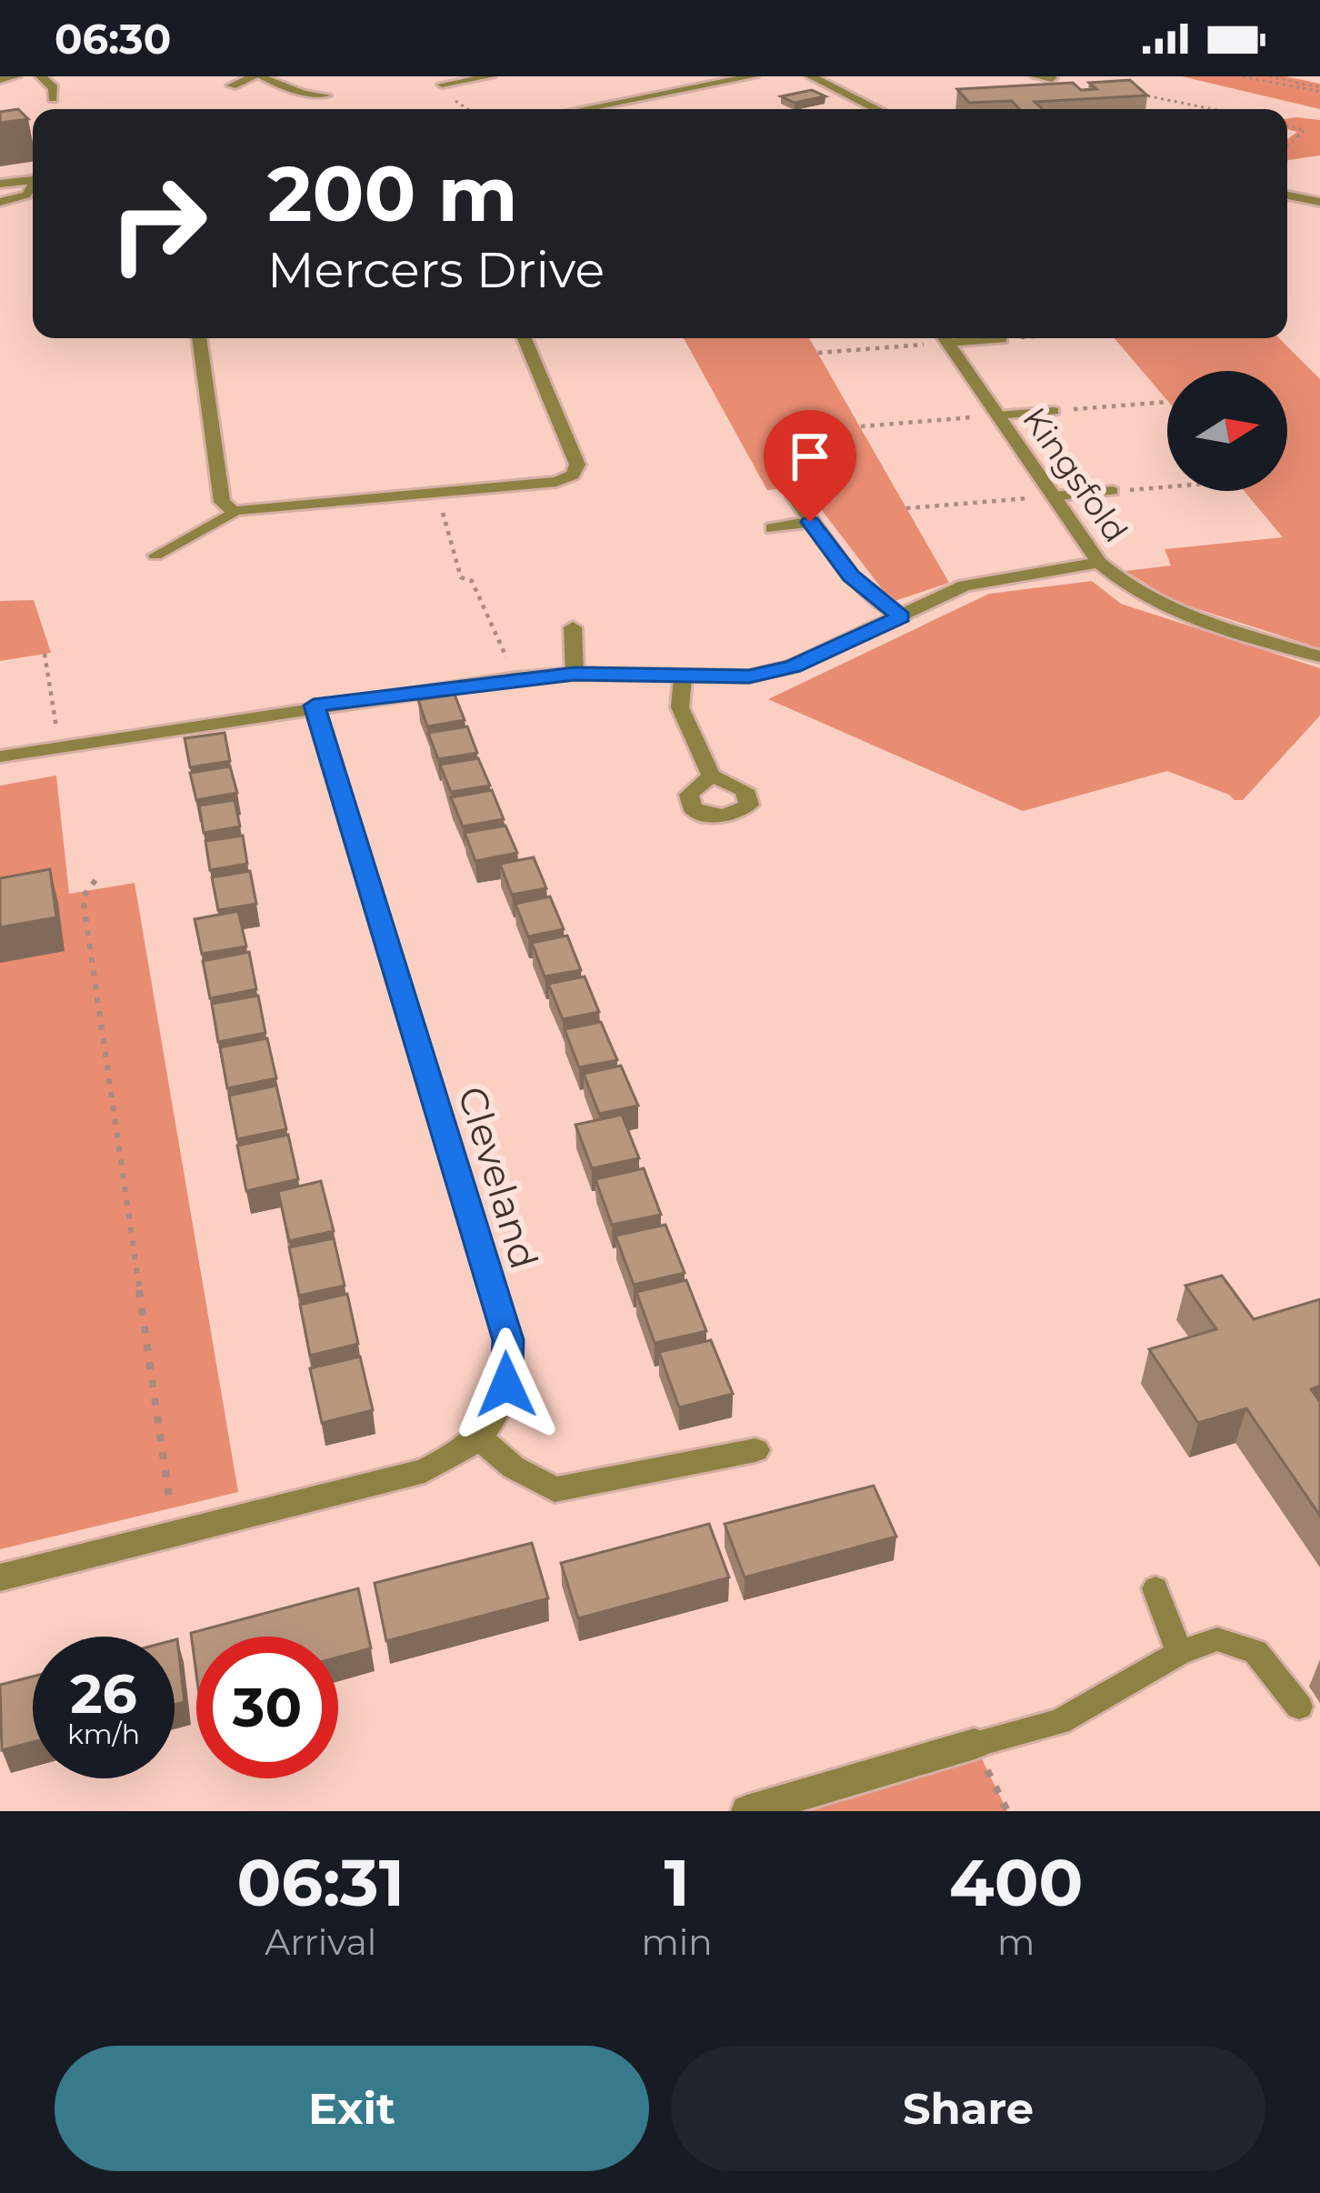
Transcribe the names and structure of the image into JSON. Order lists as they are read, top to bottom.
{
  "streets": {
    "street": ["Kingsfold", "Cleveland"]
  },
  "north": "right",
  "page": {
    "status": "06:30",
    "turn": ["200 m", "Mercers Drive"],
    "speed": "26 km/h",
    "limit": "30",
    "eta": [
      "06:31",
      "Arrival",
      "1",
      "min",
      "400",
      "m"
    ],
    "buttons": ["Exit", "Share"]
  }
}
